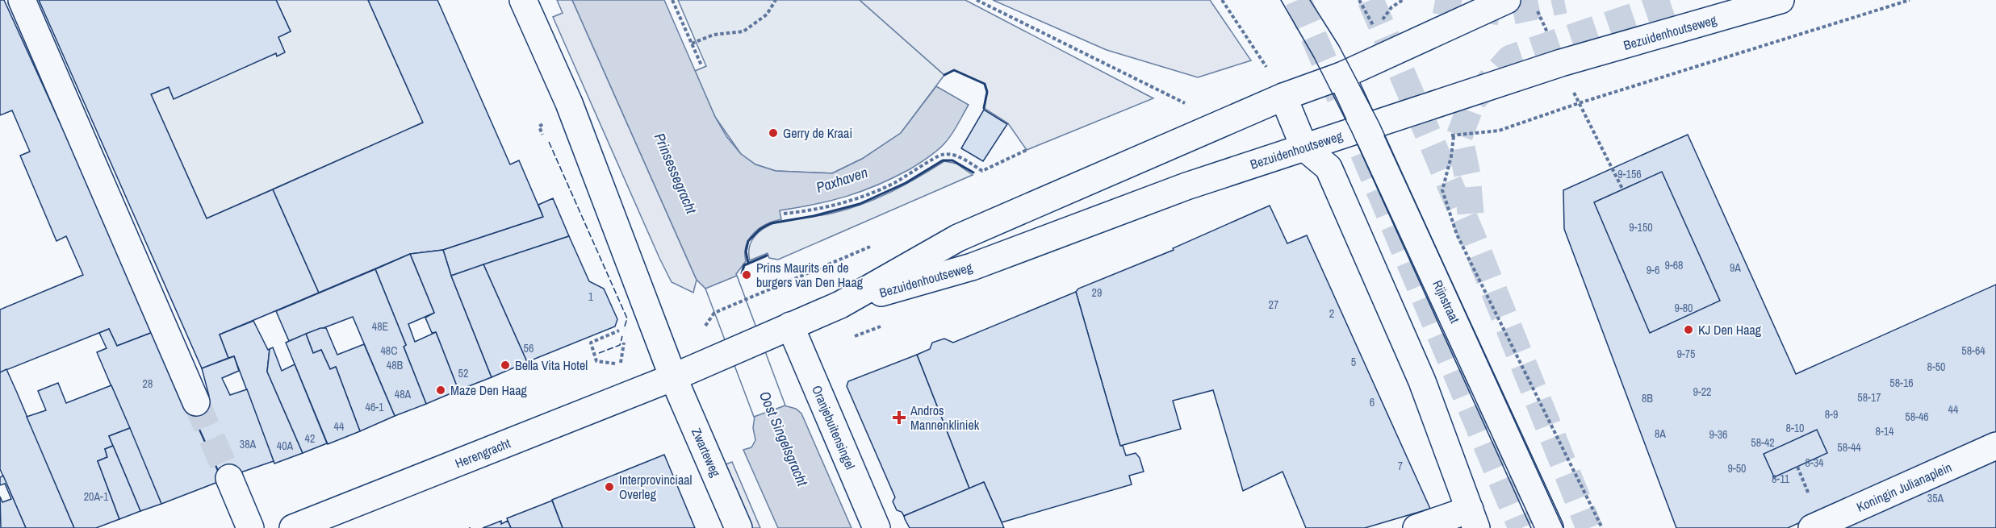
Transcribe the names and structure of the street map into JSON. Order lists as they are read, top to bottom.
{
  "streets": {
    "street": [
      "Bezuidenhoutseweg",
      "Rijnstraat",
      "Oranjebuitensingel",
      "Zwarteweg",
      "Herengracht",
      "Koningin Julianaplein"
    ]
  },
  "crossings": [
    ["Bezuidenhoutseweg", "Rijnstraat"],
    ["Bezuidenhoutseweg", "Oranjebuitensingel"],
    ["Bezuidenhoutseweg", "Zwarteweg"],
    ["Bezuidenhoutseweg", "Herengracht"],
    ["Zwarteweg", "Herengracht"]
  ],
  "water": ["Prinsessegracht", "Paxhaven", "Oost Singelsgracht"],
  "places": {
    "other": [
      "Gerry de Kraai",
      "Prins Maurits en de burgers van Den Haag",
      "KJ Den Haag",
      "Bella Vita Hotel",
      "Maze Den Haag",
      "Interprovinciaal Overleg"
    ],
    "health": ["Andros Mannenkliniek"]
  },
  "house_numbers": [
    "9-156",
    "9-150",
    "9-68",
    "9A",
    "9-6",
    "29",
    "1",
    "27",
    "9-80",
    "2",
    "48E",
    "56",
    "48C",
    "58-64",
    "9-75",
    "5",
    "48B",
    "8-50",
    "52",
    "58-16",
    "28",
    "9-22",
    "48A",
    "58-17",
    "8B",
    "6",
    "46-1",
    "44",
    "8-9",
    "58-46",
    "44",
    "8-10",
    "8-14",
    "8A",
    "9-36",
    "42",
    "58-42",
    "38A",
    "40A",
    "58-44",
    "8-34",
    "7",
    "9-50",
    "8-11",
    "20A-1",
    "35A"
  ]
}
